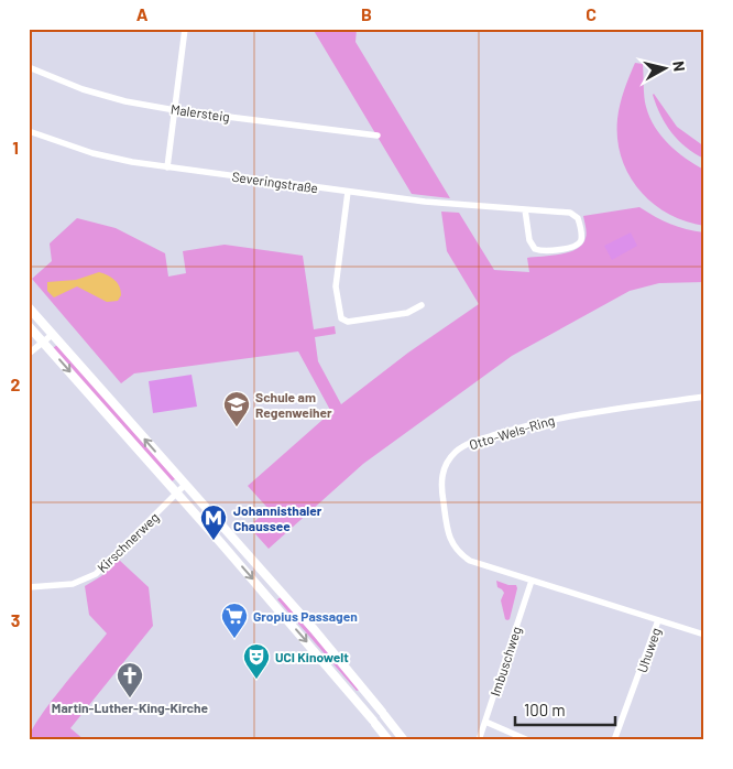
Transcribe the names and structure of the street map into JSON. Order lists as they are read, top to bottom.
{
  "streets": {
    "street": [
      "Malersteig",
      "Severingstraße",
      "Otto-Wels-Ring",
      "Kirschnerweg",
      "Uhuweg",
      "Imbuschweg"
    ]
  },
  "crossings": [
    ["Otto-Wels-Ring", "Uhuweg"],
    ["Otto-Wels-Ring", "Imbuschweg"]
  ],
  "places": {
    "school or university": ["Schule am Regenweiher"],
    "metro station": ["Johannisthaler Chaussee"],
    "supermarket": ["Gropius Passagen"],
    "theatre": ["UCI Kinowelt"],
    "church": ["Martin-Luther-King-Kirche"]
  },
  "scale_bar": "100 m",
  "north": "right",
  "grid": {
    "columns": ["A", "B", "C"],
    "rows": ["1", "2", "3"]
  }
}
